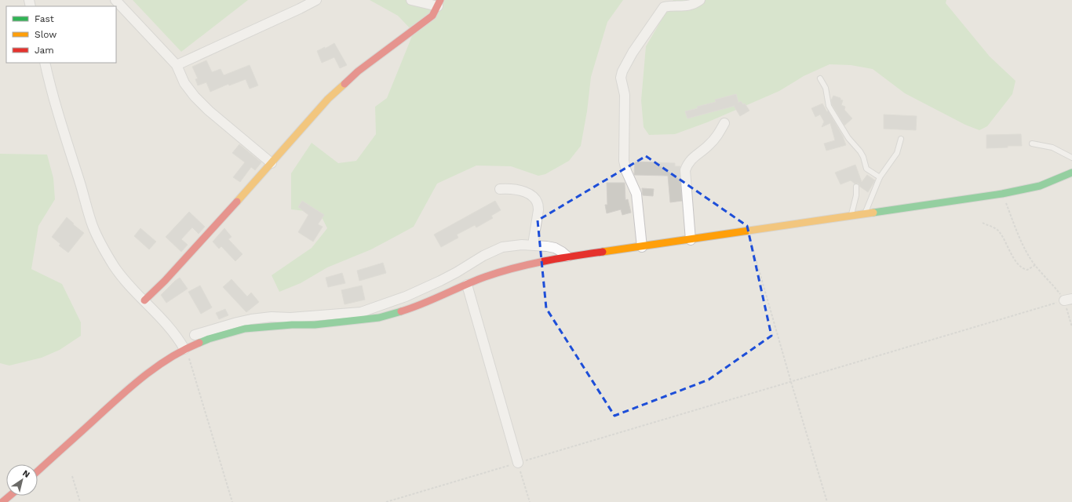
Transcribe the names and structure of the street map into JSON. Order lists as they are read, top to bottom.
{
  "legend": ["Fast", "Slow", "Jam"],
  "north": "top right"
}
